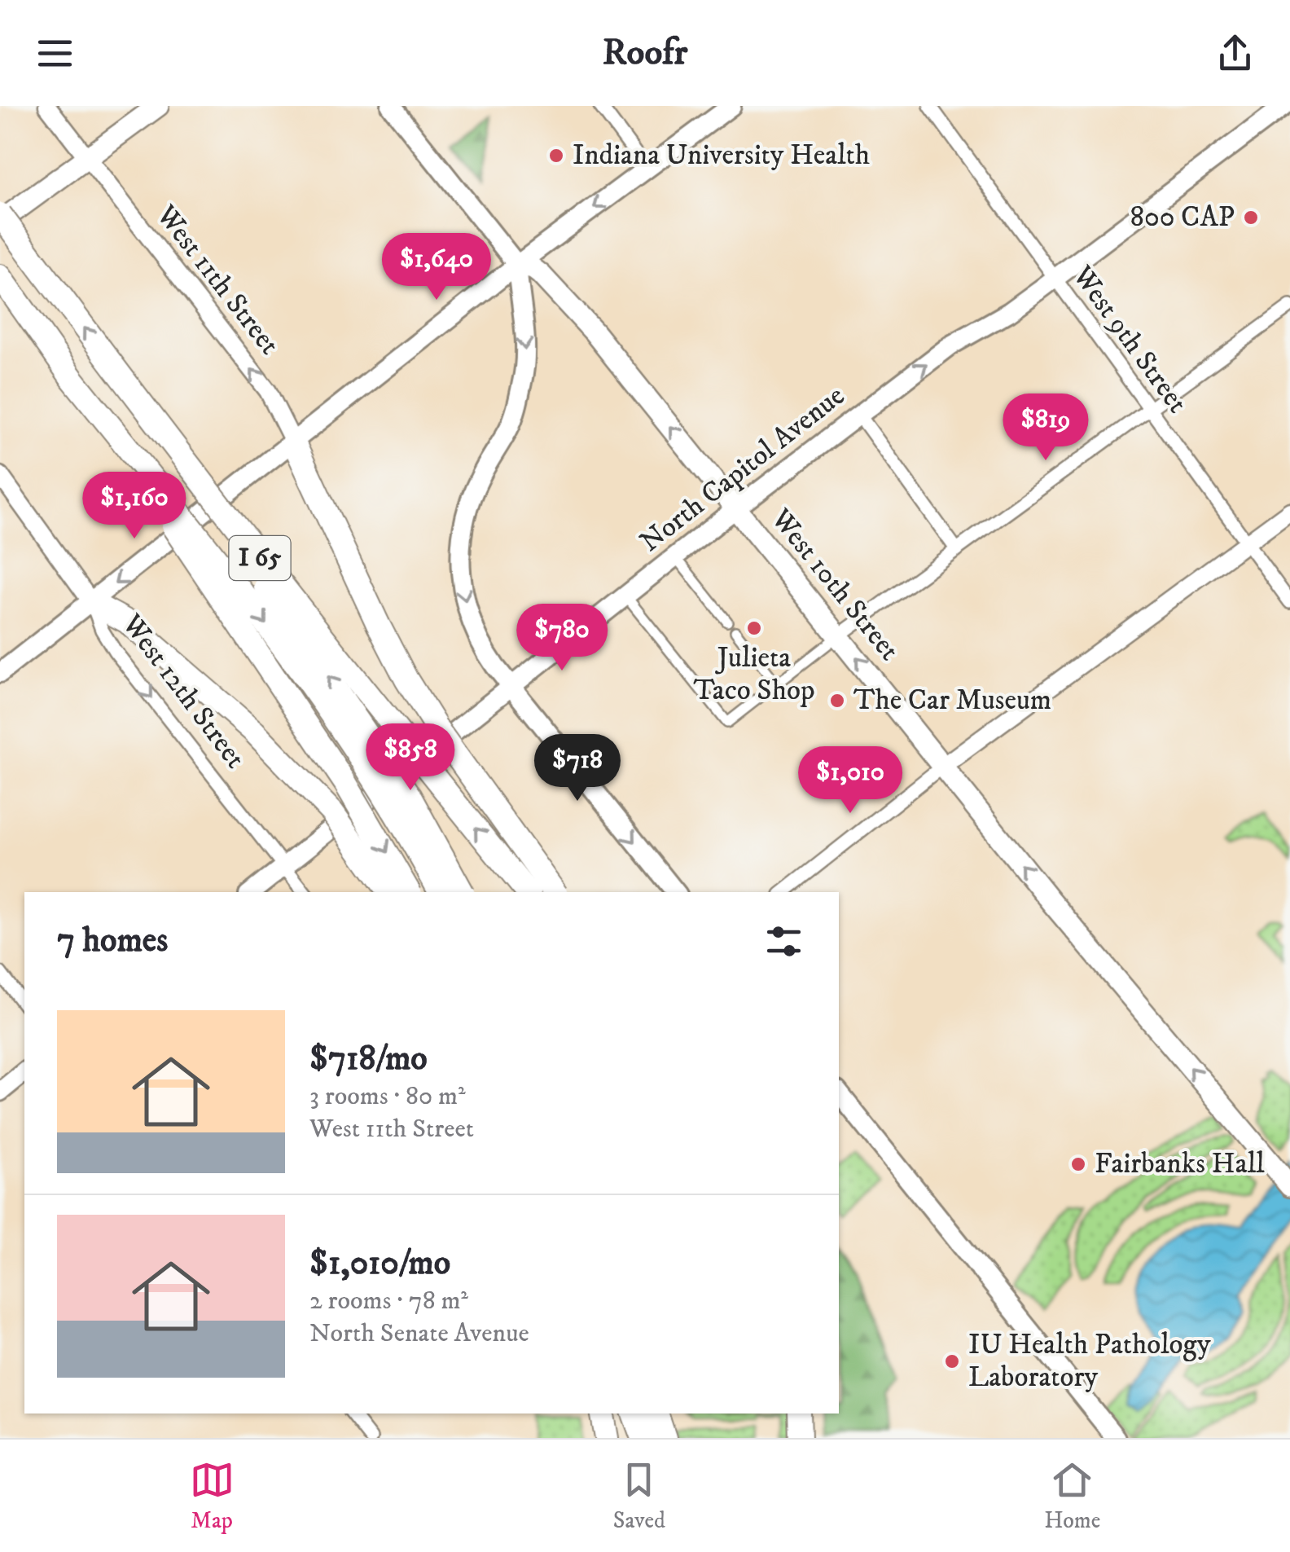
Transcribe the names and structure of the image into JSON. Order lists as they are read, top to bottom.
{
  "streets": {
    "highway": ["I 65"],
    "main road": ["North Capitol Avenue", "West 10th Street"],
    "street": ["West 11th Street", "West 9th Street", "West 12th Street"]
  },
  "crossings": [
    ["West 9th Street", "North Capitol Avenue"],
    ["North Capitol Avenue", "West 10th Street"],
    ["North Capitol Avenue", "West 12th Street"]
  ],
  "one_way": ["West 11th Street", "West 10th Street", "West 12th Street"],
  "places": [
    "Indiana University Health",
    "800 CAP",
    "Julieta Taco Shop",
    "The Car Museum",
    "Fairbanks Hall",
    "IU Health Pathology Laboratory"
  ],
  "page": {
    "header": "Roofr",
    "price": [
      "$1,640",
      "$819",
      "$1,160",
      "$780",
      "$858",
      "$718",
      "$1,010"
    ],
    "heading": "7 homes",
    "list": [
      {
        "name": "$718/mo",
        "note": "3 rooms · 80 m² · West 11th Street"
      },
      {
        "name": "$1,010/mo",
        "note": "2 rooms · 78 m² · North Senate Avenue"
      }
    ],
    "tabs": ["Map", "Saved", "Home"]
  }
}
